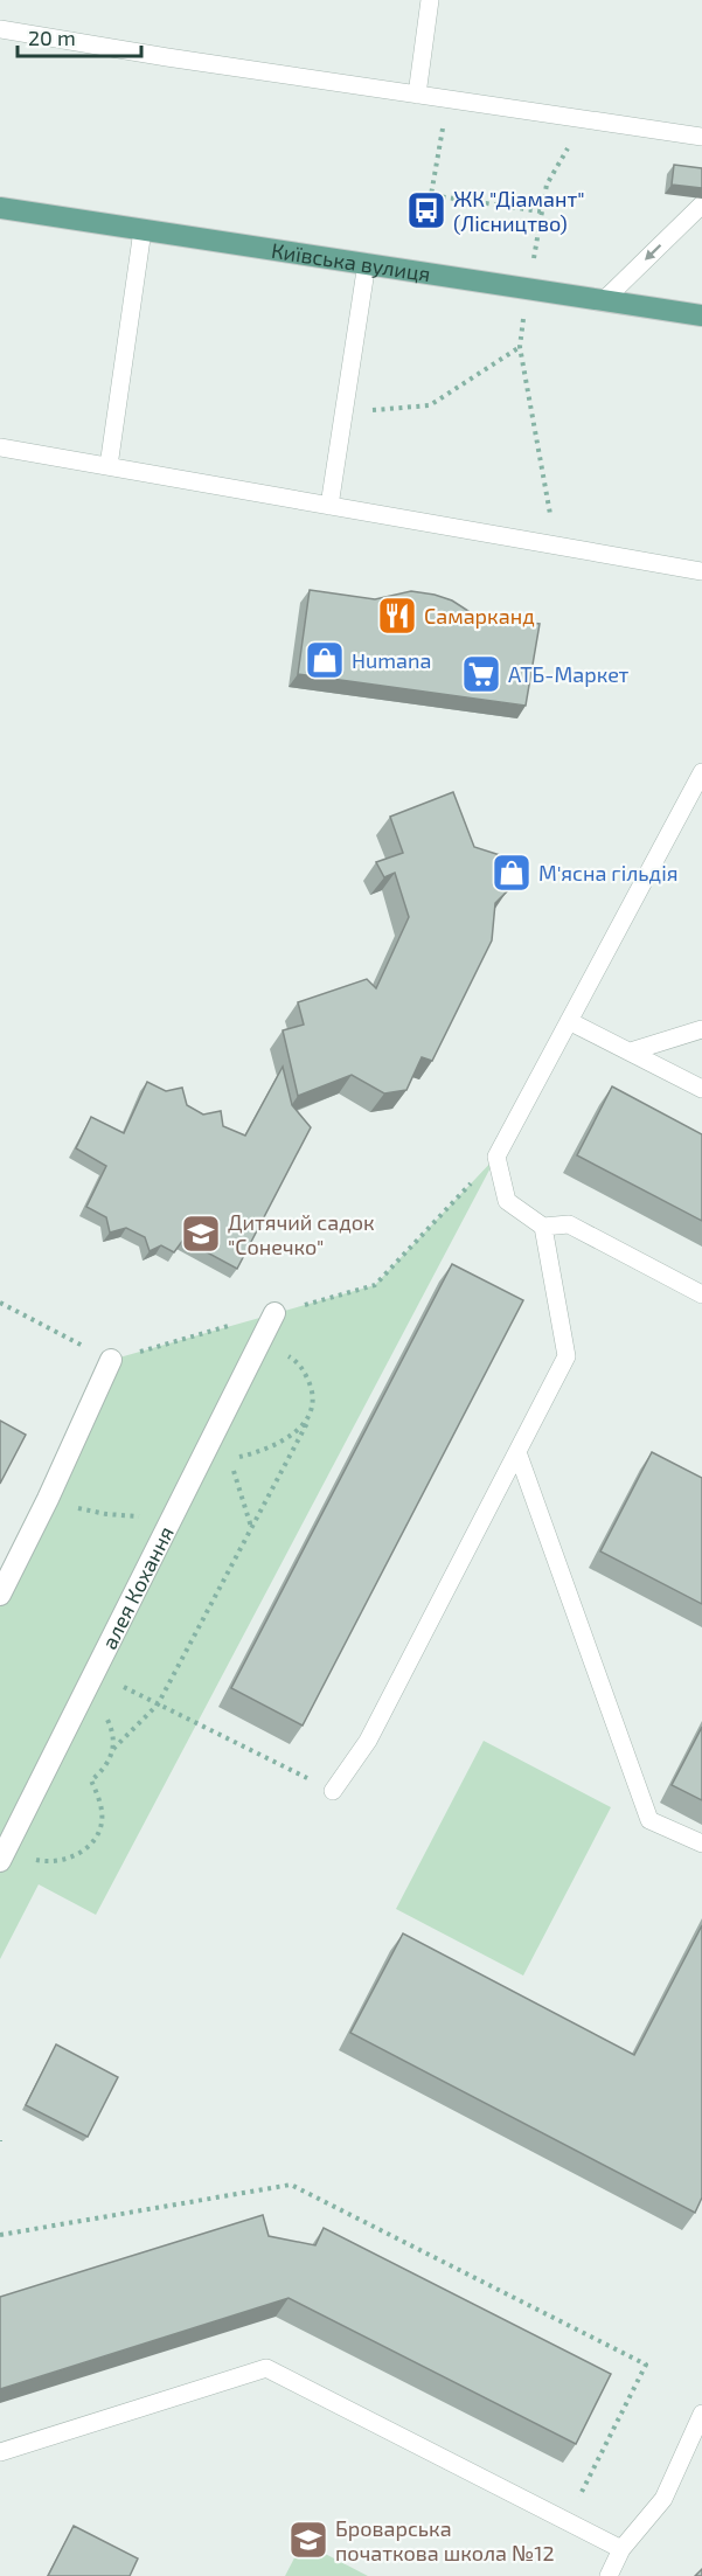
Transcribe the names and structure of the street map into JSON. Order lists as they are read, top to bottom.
{
  "streets": {
    "main road": ["Київська вулиця"],
    "street": ["алея Кохання"]
  },
  "places": {
    "bus stop": ["ЖК \"Діамант\" (Лісництво)"],
    "restaurant": ["Самарканд"],
    "shop": ["Humana", "М'ясна гільдія"],
    "supermarket": ["АТБ-Маркет"],
    "school or university": ["Дитячий садок \"Сонечко\"", "Броварська початкова школа №12"]
  },
  "scale_bar": "20 m"
}
